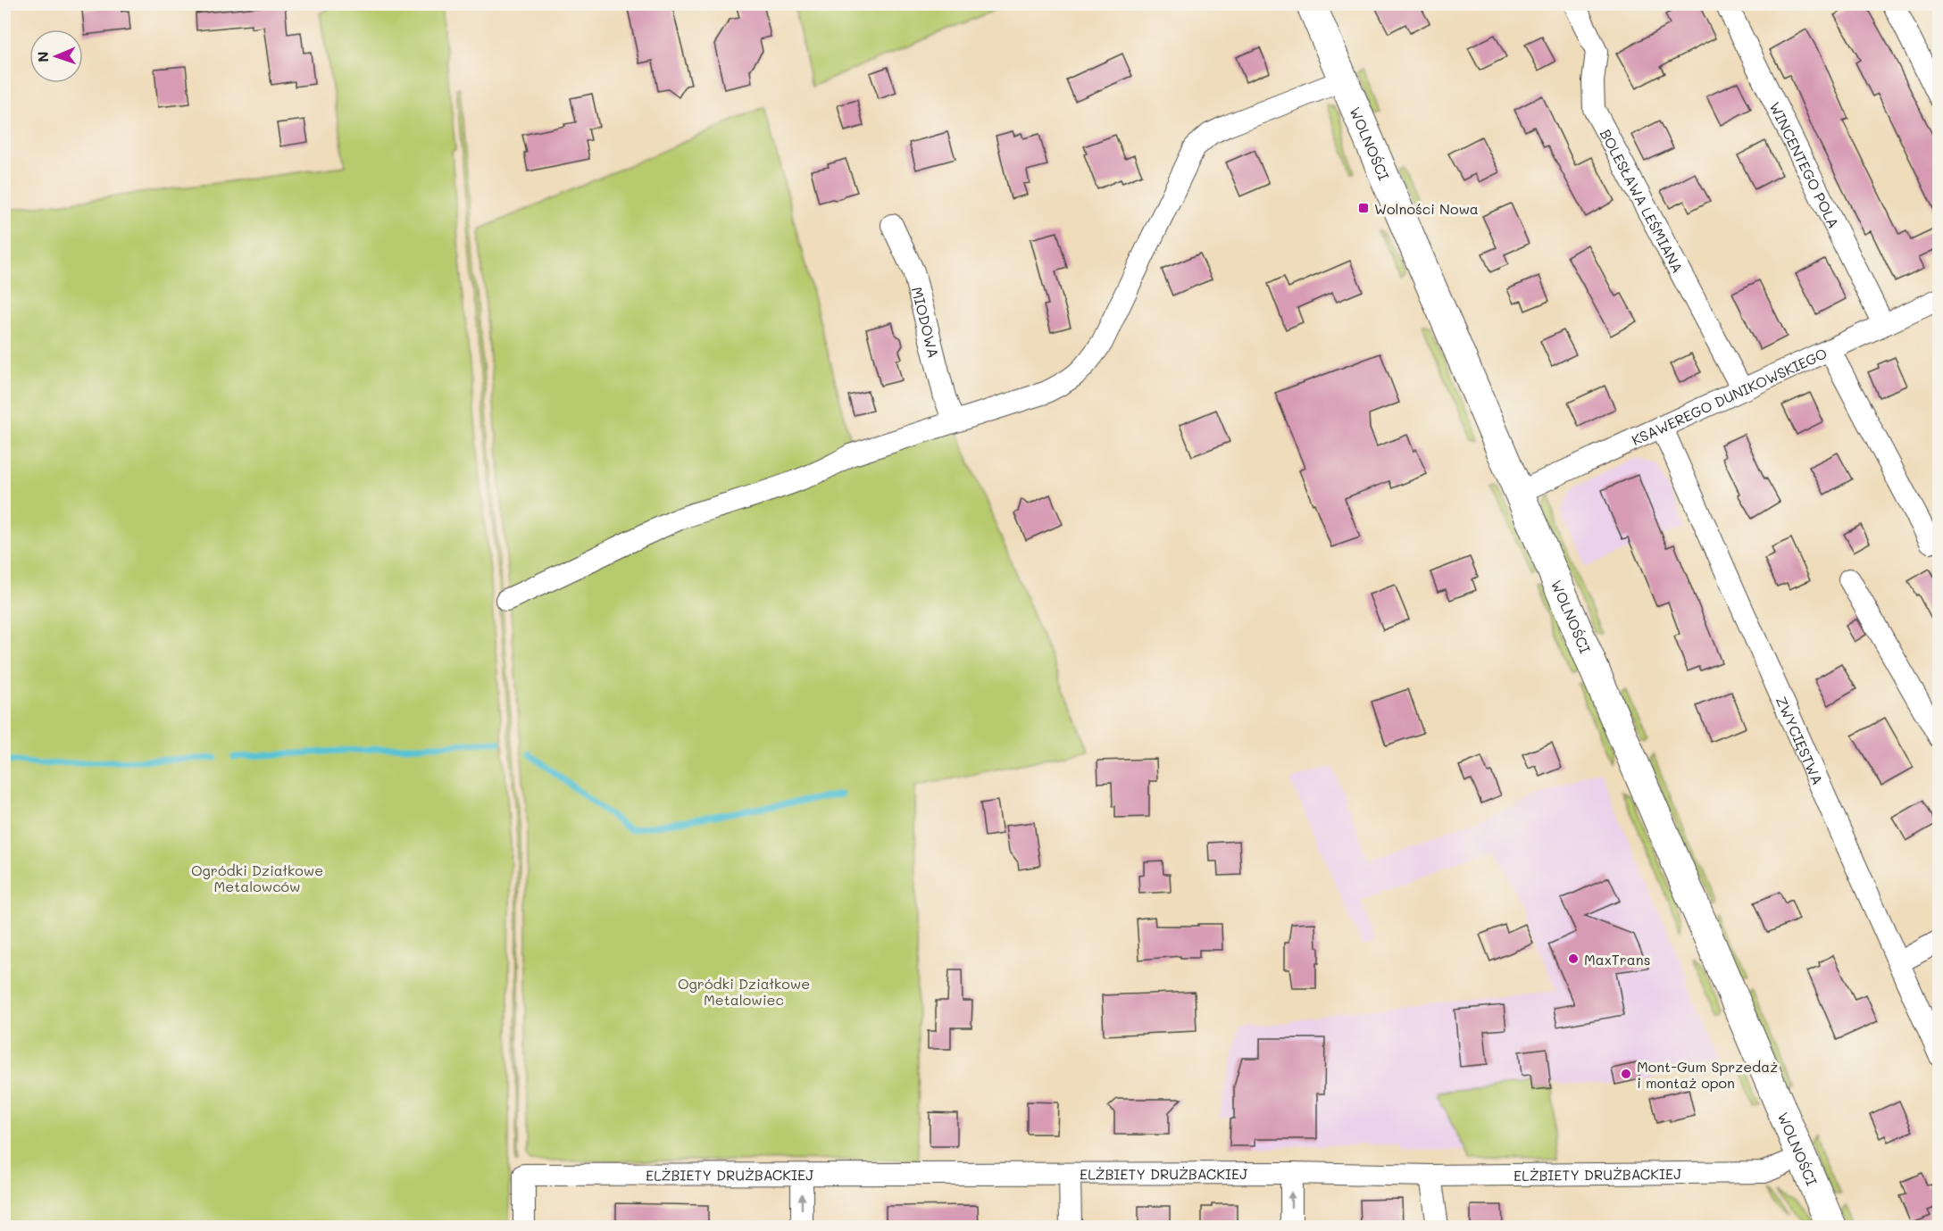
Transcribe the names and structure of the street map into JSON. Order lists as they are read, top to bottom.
{
  "streets": {
    "main road": ["WOLNOŚCI"],
    "street": [
      "WINCENTEGO POLA",
      "BOLESŁAWA LEŚMIANA",
      "MIODOWA",
      "KSAWEREGO DUNIKOWSKIEGO",
      "ZWYCIĘSTWA",
      "ELŻBIETY DRUŻBACKIEJ"
    ]
  },
  "crossings": [
    ["WOLNOŚCI", "KSAWEREGO DUNIKOWSKIEGO"],
    ["WOLNOŚCI", "ELŻBIETY DRUŻBACKIEJ"],
    ["WINCENTEGO POLA", "KSAWEREGO DUNIKOWSKIEGO"],
    ["BOLESŁAWA LEŚMIANA", "KSAWEREGO DUNIKOWSKIEGO"],
    ["KSAWEREGO DUNIKOWSKIEGO", "ZWYCIĘSTWA"]
  ],
  "parks": ["Ogródki Działkowe Metalowców", "Ogródki Działkowe Metalowiec"],
  "places": {
    "transit": ["Wolności Nowa"],
    "other": ["MaxTrans", "Mont-Gum Sprzedaż i montaż opon"]
  },
  "north": "left"
}
